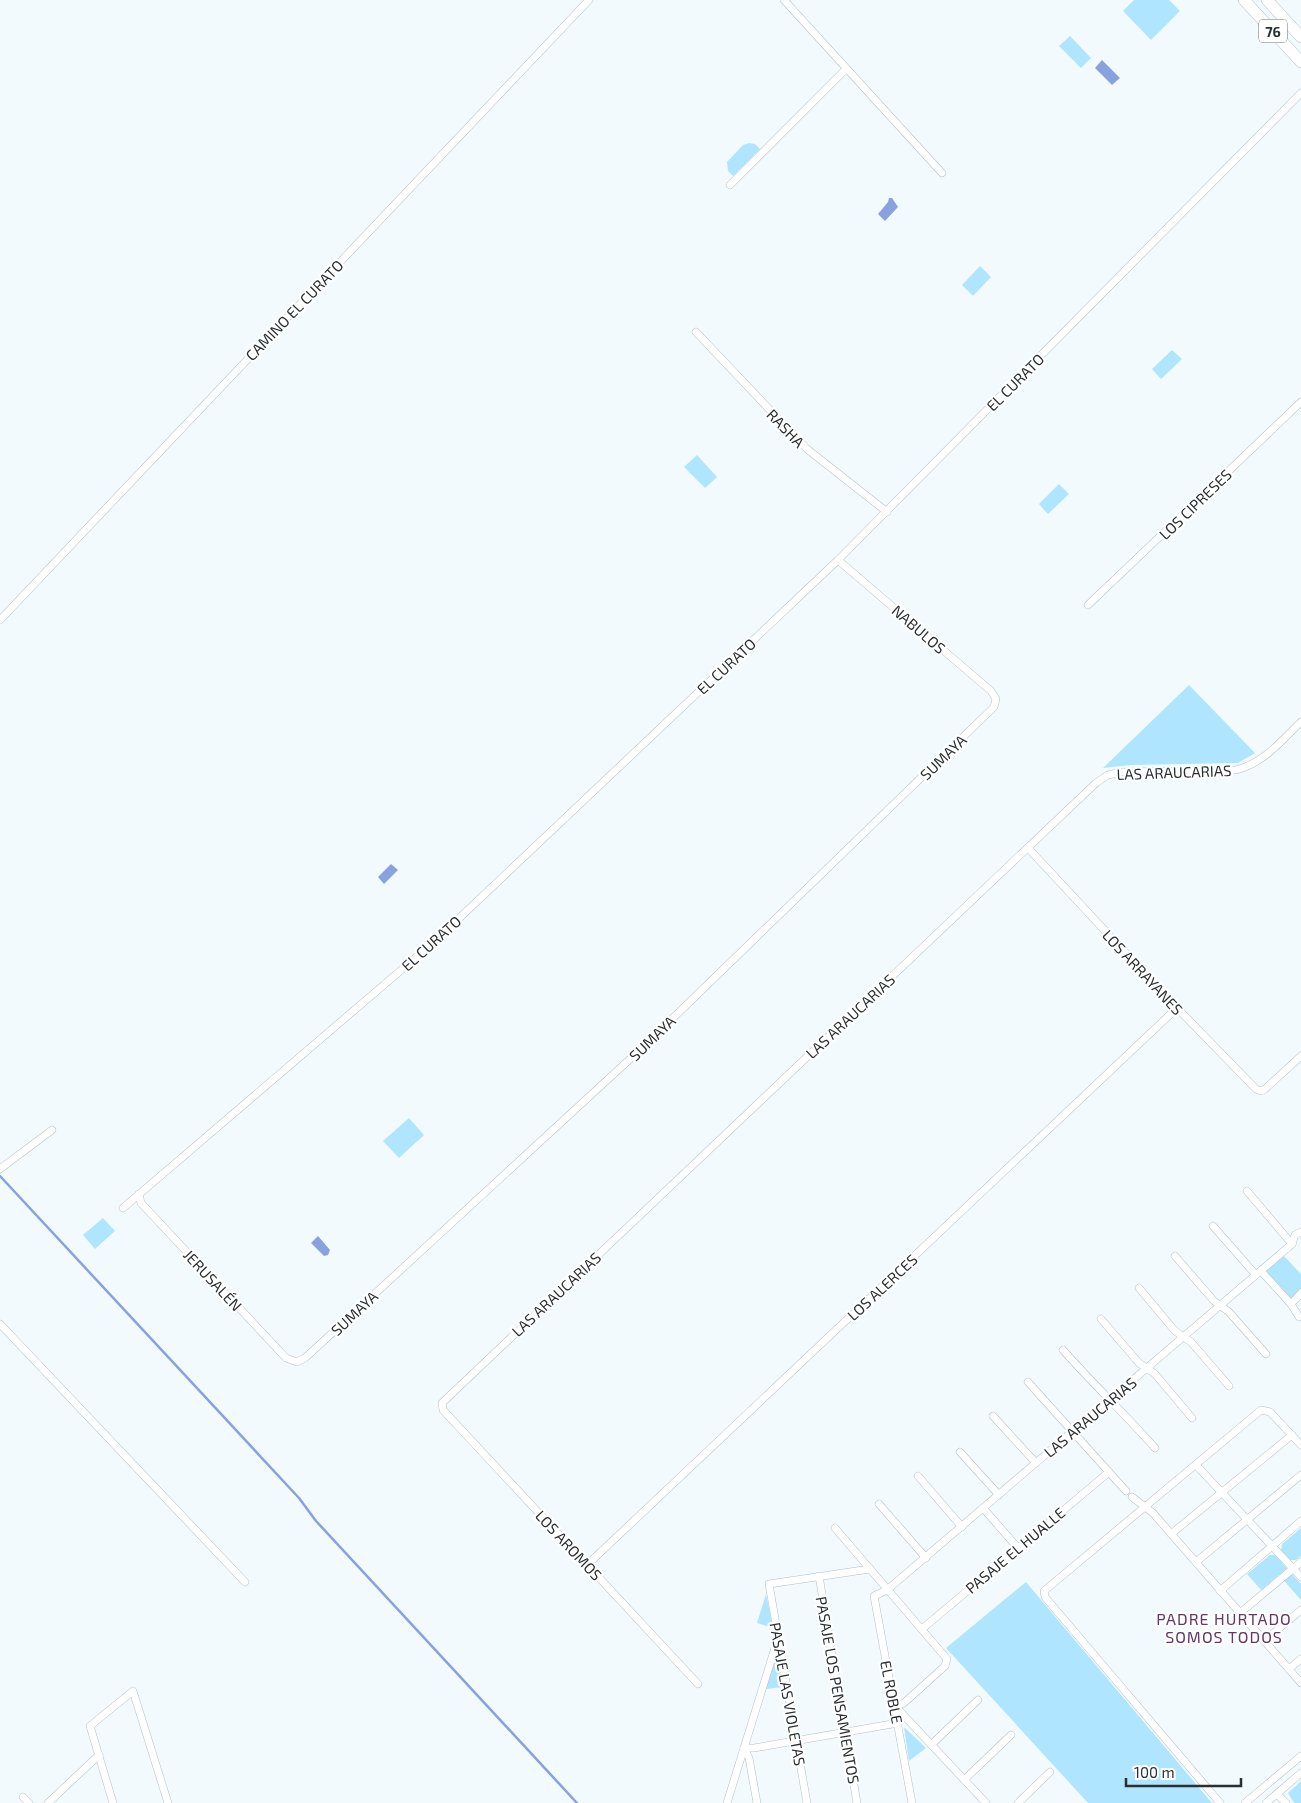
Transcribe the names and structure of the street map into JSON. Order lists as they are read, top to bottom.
{
  "streets": {
    "main road": ["76"],
    "street": [
      "CAMINO EL CURATO",
      "EL CURATO",
      "RASHA",
      "LOS CIPRESES",
      "NABULOS",
      "SUMAYA",
      "LAS ARAUCARIAS",
      "LOS ARRAYANES",
      "JERUSALÉN",
      "LOS ALERCES",
      "LOS AROMOS",
      "PASAJE EL HUALLE",
      "PASAJE LOS PENSAMIENTOS",
      "EL ROBLE",
      "PASAJE LAS VIOLETAS"
    ]
  },
  "crossings": [
    ["EL CURATO", "RASHA"],
    ["EL CURATO", "NABULOS"],
    ["EL CURATO", "JERUSALÉN"],
    ["NABULOS", "SUMAYA"],
    ["SUMAYA", "JERUSALÉN"],
    ["LAS ARAUCARIAS", "LOS ARRAYANES"],
    ["LAS ARAUCARIAS", "LOS AROMOS"],
    ["LAS ARAUCARIAS", "EL ROBLE"],
    ["LOS ARRAYANES", "LOS ALERCES"],
    ["LOS ALERCES", "LOS AROMOS"],
    ["PASAJE LOS PENSAMIENTOS", "PASAJE LAS VIOLETAS"]
  ],
  "districts": ["PADRE HURTADO SOMOS TODOS"],
  "scale_bar": "100 m"
}
